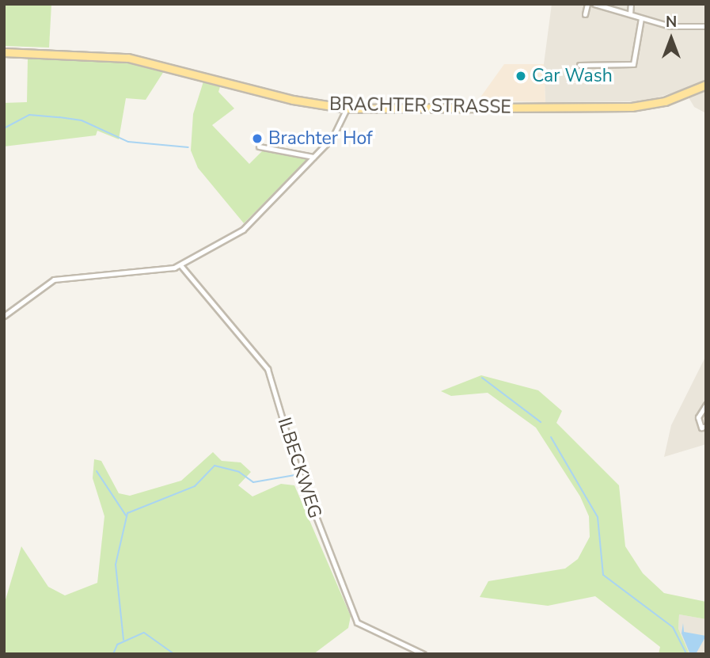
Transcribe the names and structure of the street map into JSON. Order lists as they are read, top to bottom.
{
  "streets": {
    "main road": ["BRACHTER STRASSE"],
    "street": ["ILBECKWEG"]
  },
  "places": ["Car Wash", "Brachter Hof"],
  "north": "top"
}
